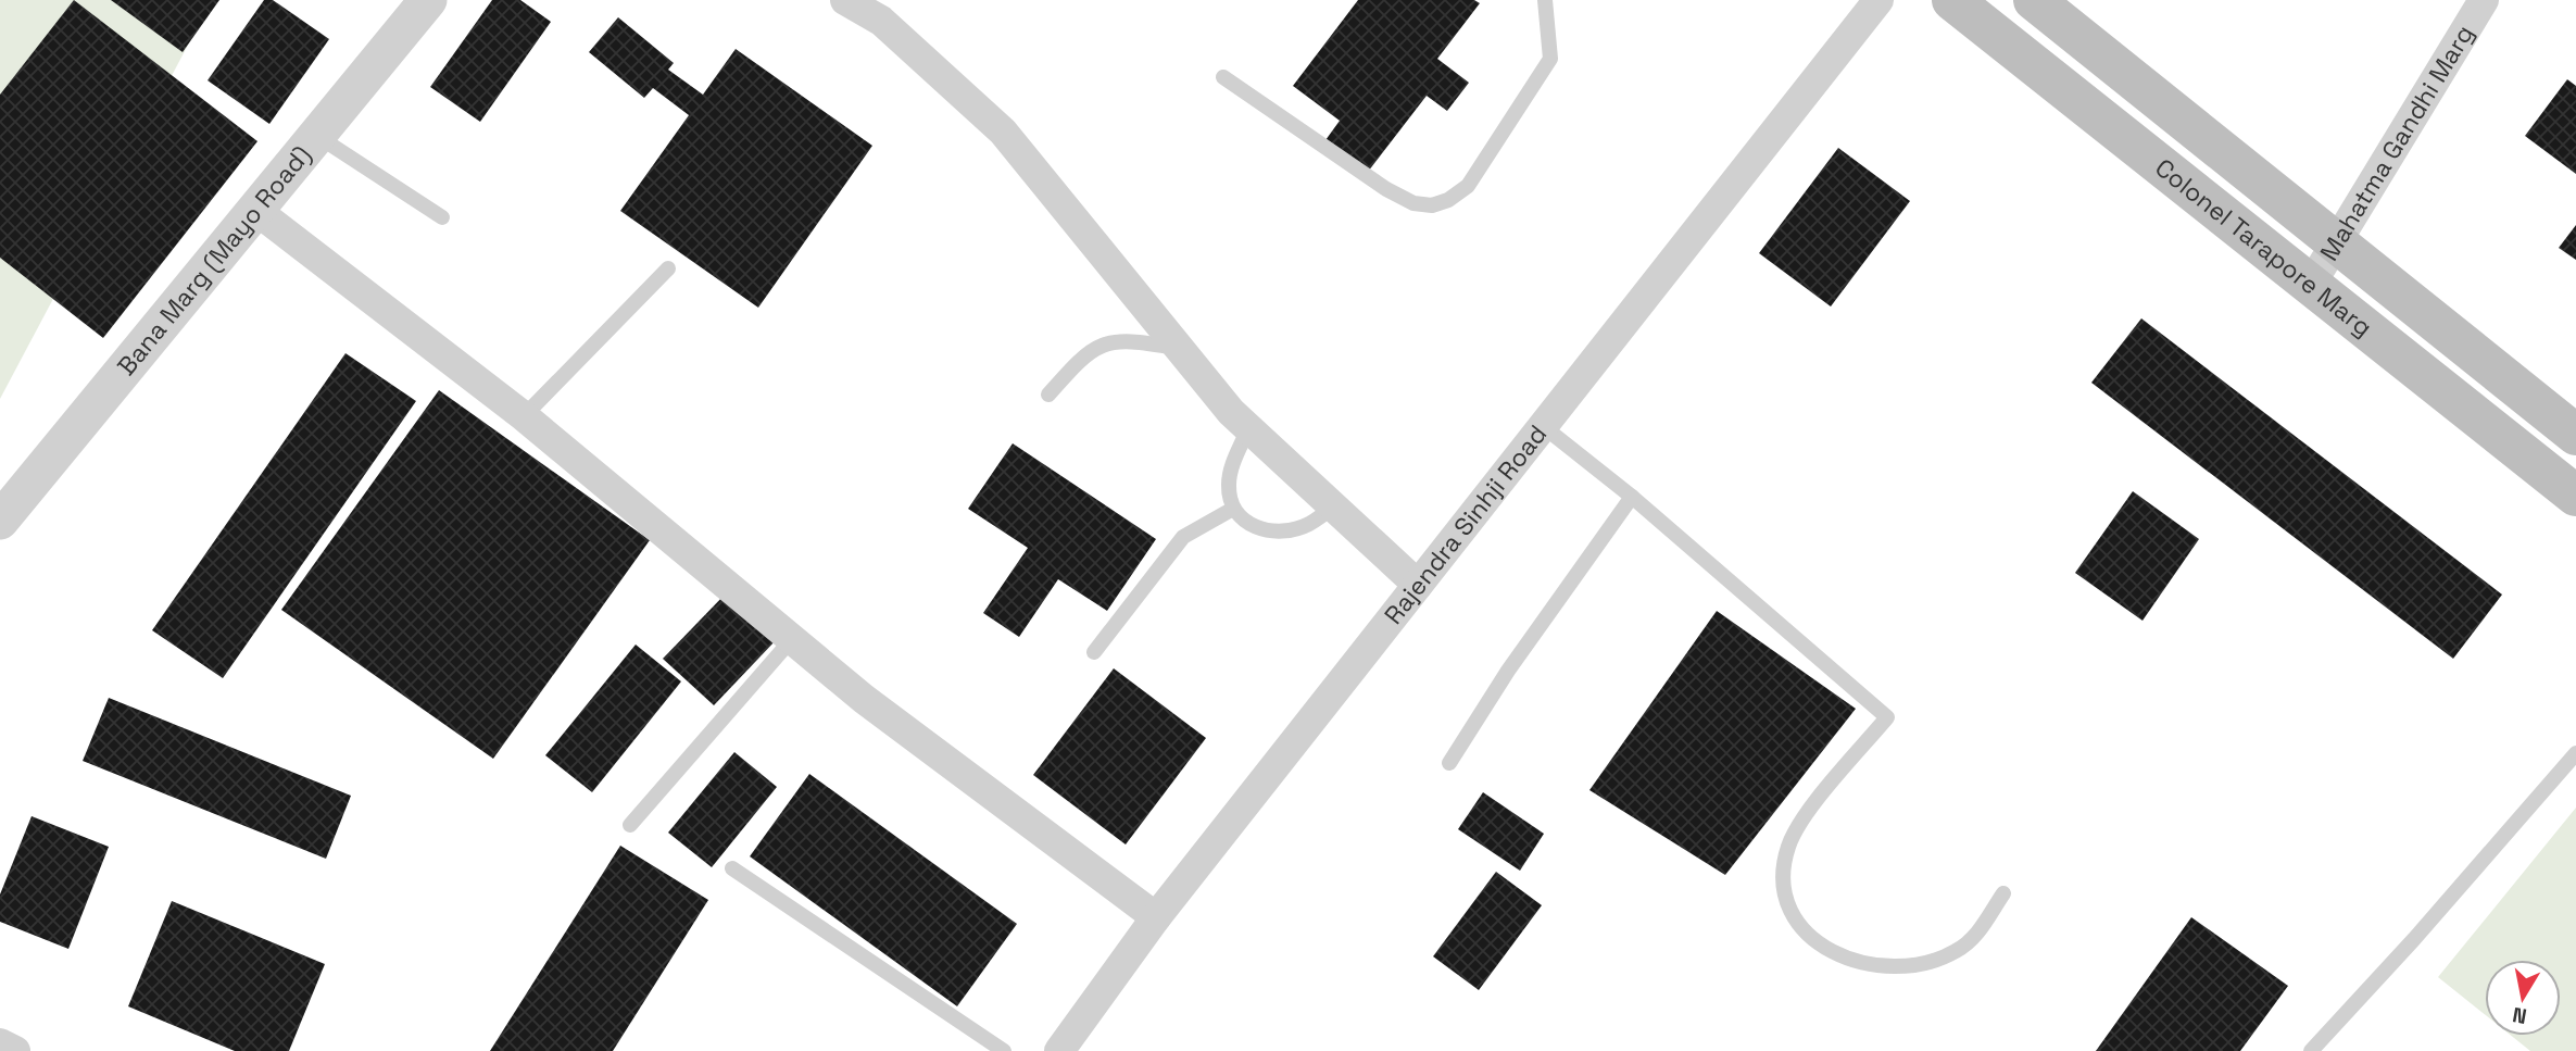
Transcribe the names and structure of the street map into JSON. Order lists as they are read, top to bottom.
{
  "streets": {
    "main road": ["Colonel Tarapore Marg"],
    "street": ["Mahatma Gandhi Marg", "Bana Marg (Mayo Road)", "Rajendra Sinhji Road"]
  },
  "crossings": [
    ["Mahatma Gandhi Marg", "Colonel Tarapore Marg"]
  ],
  "north": "bottom"
}
